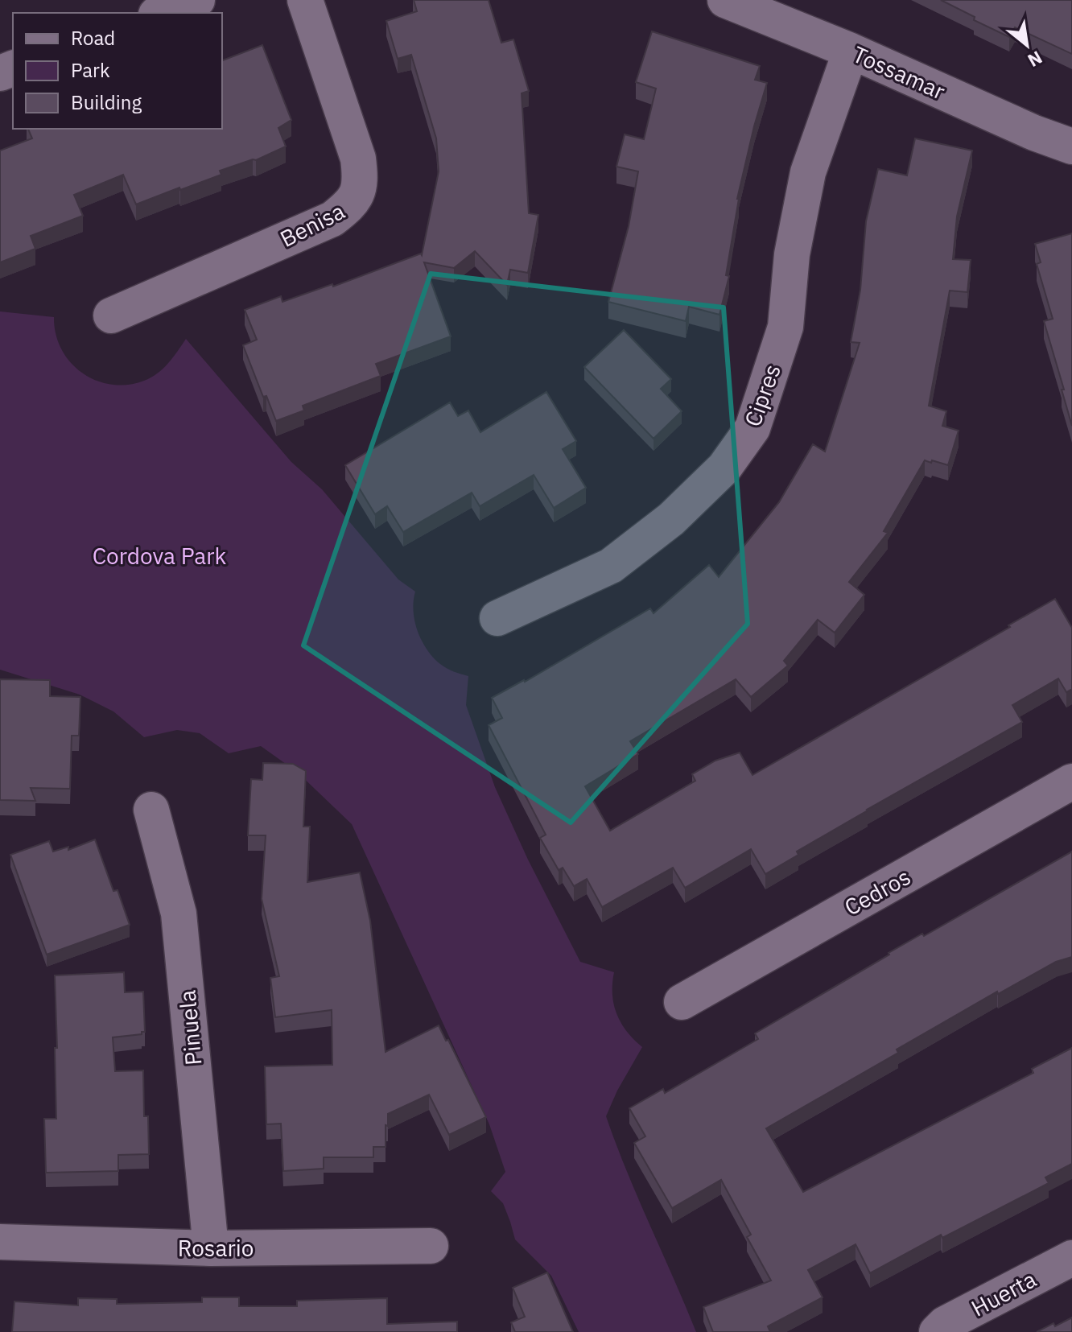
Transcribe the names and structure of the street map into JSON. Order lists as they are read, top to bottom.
{
  "streets": {
    "street": [
      "Tossamar",
      "Benisa",
      "Cipres",
      "Cedros",
      "Pinuela",
      "Rosario",
      "Huerta"
    ]
  },
  "crossings": [
    ["Tossamar", "Cipres"],
    ["Pinuela", "Rosario"]
  ],
  "parks": ["Cordova Park"],
  "legend": ["Road", "Park", "Building"],
  "north": "bottom right"
}
